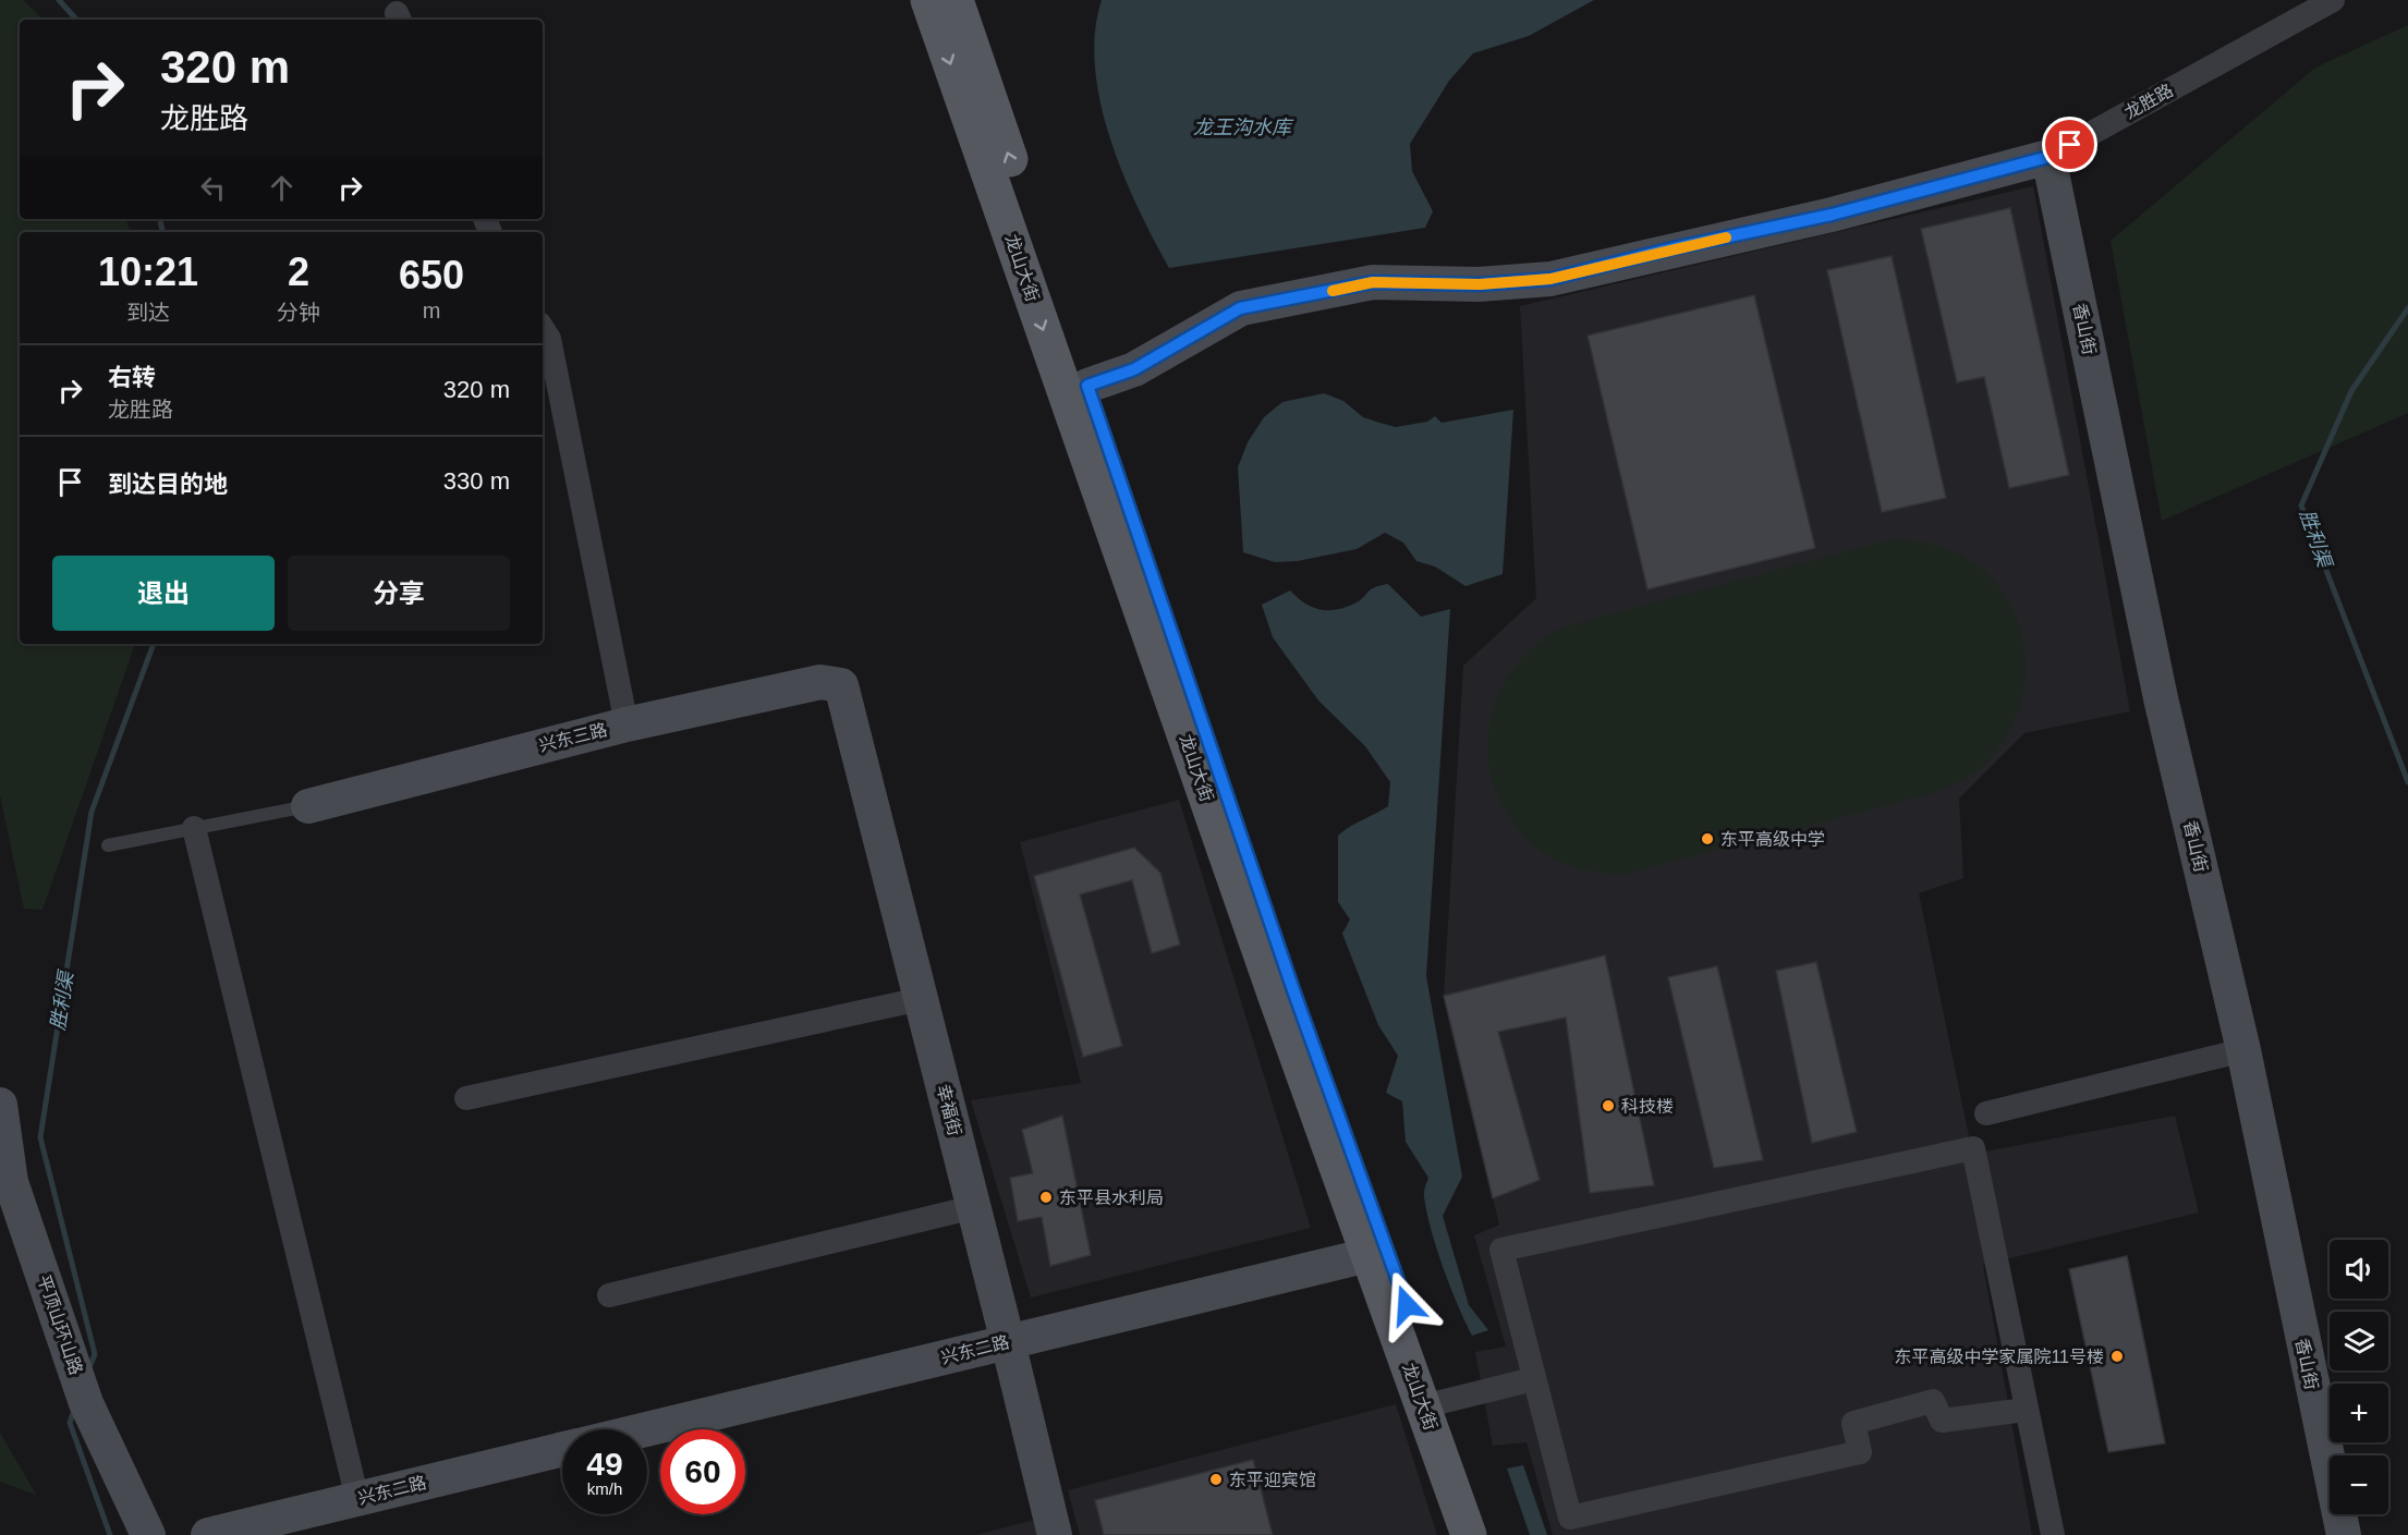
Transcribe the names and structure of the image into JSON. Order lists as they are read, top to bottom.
{
  "streets": {
    "main road": ["龙山大街"],
    "street": [
      "龙胜路",
      "香山街",
      "兴东三路",
      "幸福街",
      "平顶山环山路",
      "兴东二路"
    ]
  },
  "crossings": [
    ["龙胜路", "龙山大街"],
    ["龙胜路", "香山街"],
    ["龙山大街", "兴东二路"],
    ["兴东三路", "幸福街"],
    ["幸福街", "兴东二路"]
  ],
  "water": ["龙王沟水库", "胜利渠"],
  "places": [
    "东平高级中学",
    "科技楼",
    "东平县水利局",
    "东平高级中学家属院11号楼",
    "东平迎宾馆"
  ],
  "page": {
    "turn": ["320 m", "龙胜路"],
    "eta": [
      "10:21",
      "到达",
      "2",
      "分钟",
      "650",
      "m"
    ],
    "list": [
      {
        "name": "右转",
        "note": "龙胜路",
        "value": "320 m"
      },
      {
        "name": "到达目的地",
        "value": "330 m"
      }
    ],
    "buttons": ["退出", "分享"],
    "map_buttons": ["+", "−"],
    "speed": "49 km/h",
    "limit": "60"
  }
}
